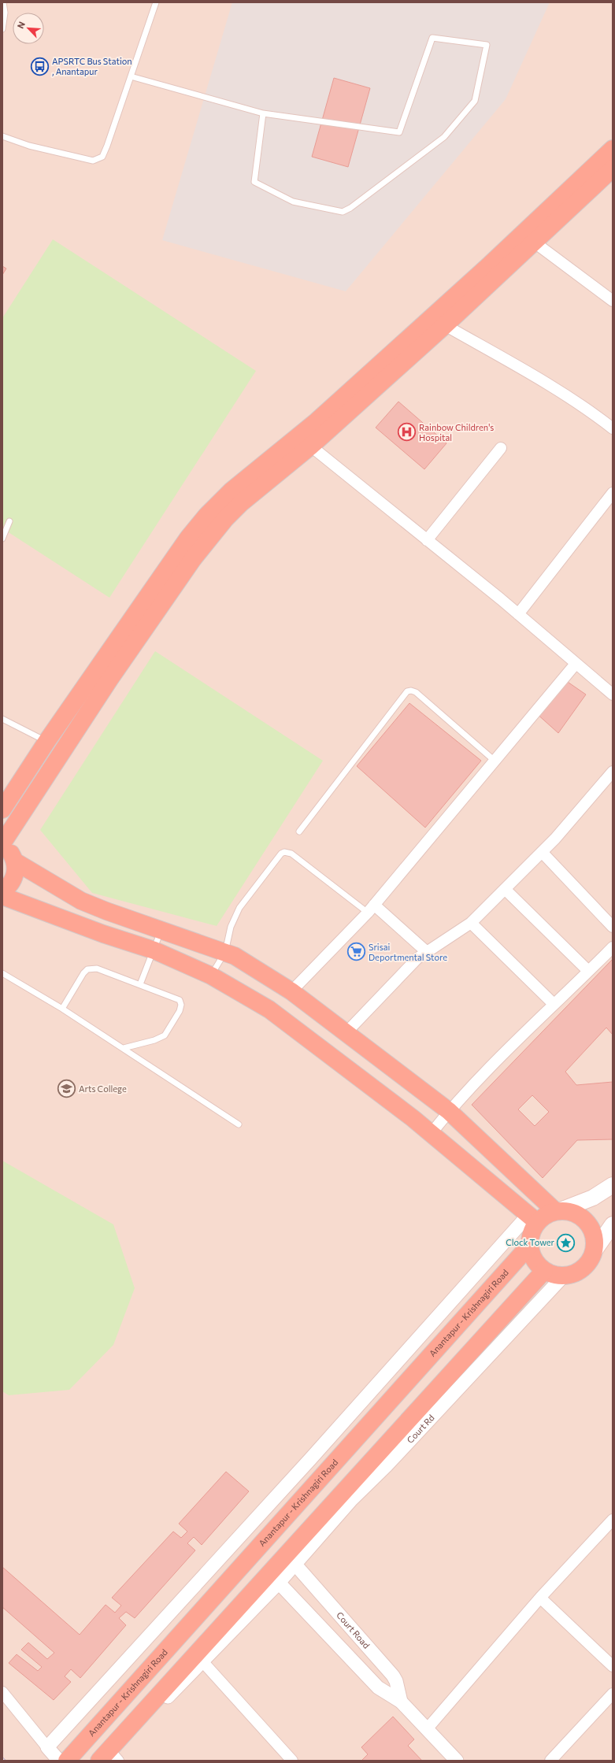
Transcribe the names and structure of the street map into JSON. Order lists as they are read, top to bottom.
{
  "streets": {
    "highway": ["Anantapur - Krishnagiri Road"],
    "street": ["Court Rd", "Court Road"]
  },
  "crossings": [
    ["Anantapur - Krishnagiri Road", "Court Rd"],
    ["Court Rd", "Court Road"]
  ],
  "places": {
    "bus stop": ["APSRTC Bus Station , Anantapur"],
    "hospital": ["Rainbow Children's Hospital"],
    "supermarket": ["Srisai Deportmental Store"],
    "school or university": ["Arts College"],
    "place": ["Clock Tower"]
  },
  "north": "top left"
}
